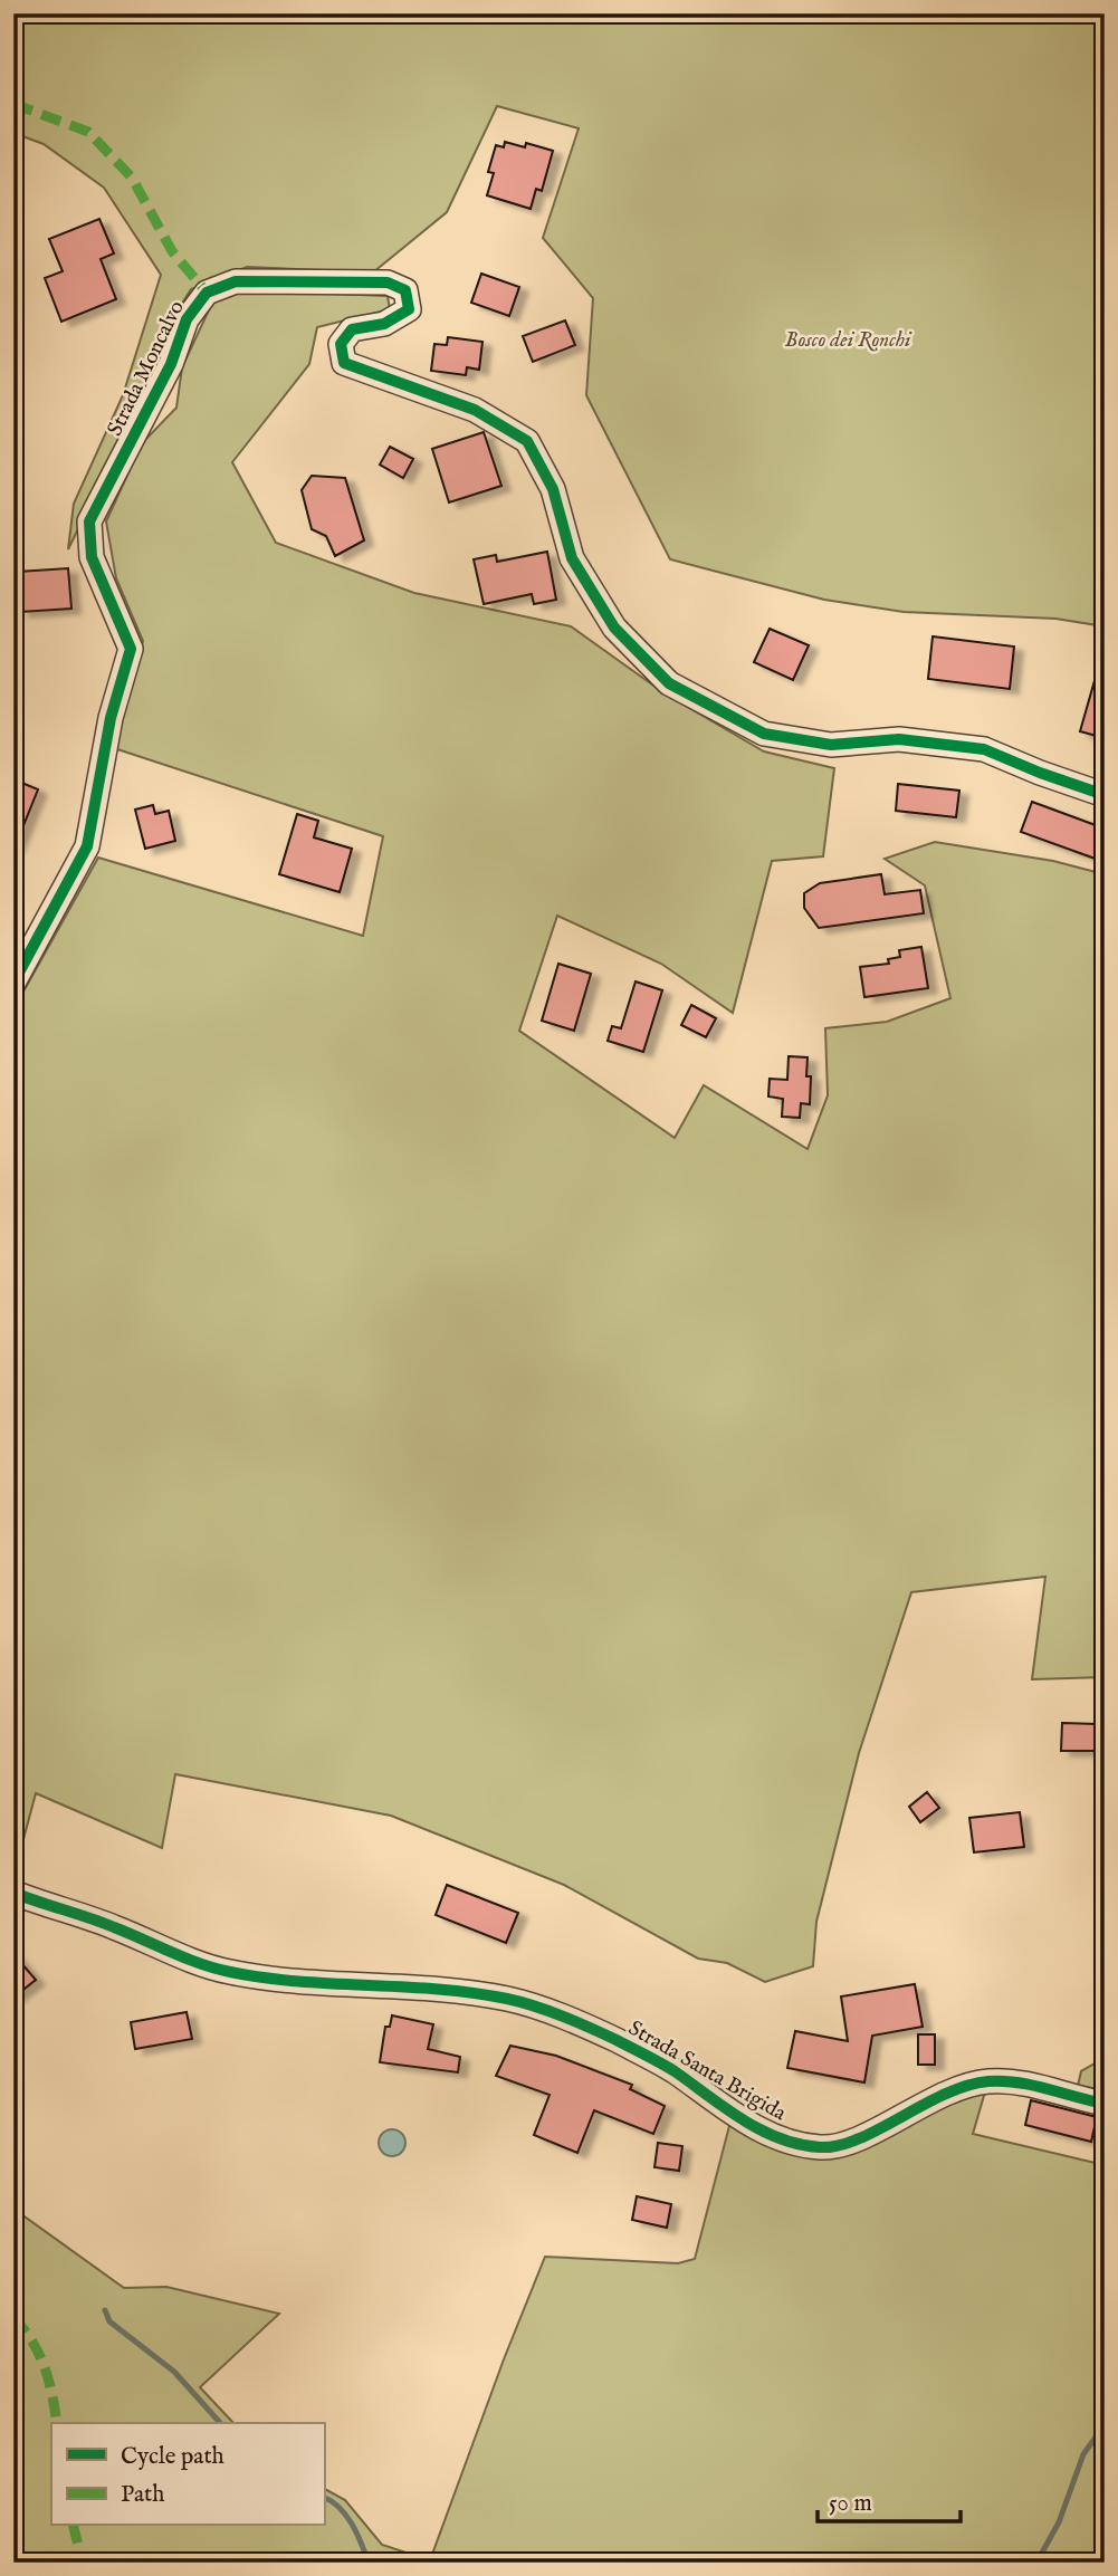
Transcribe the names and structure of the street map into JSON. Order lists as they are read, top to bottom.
{
  "streets": {
    "street": ["Strada Moncalvo", "Strada Santa Brigida"]
  },
  "parks": ["Bosco dei Ronchi"],
  "legend": ["Cycle path", "Path"],
  "scale_bar": "50 m"
}
